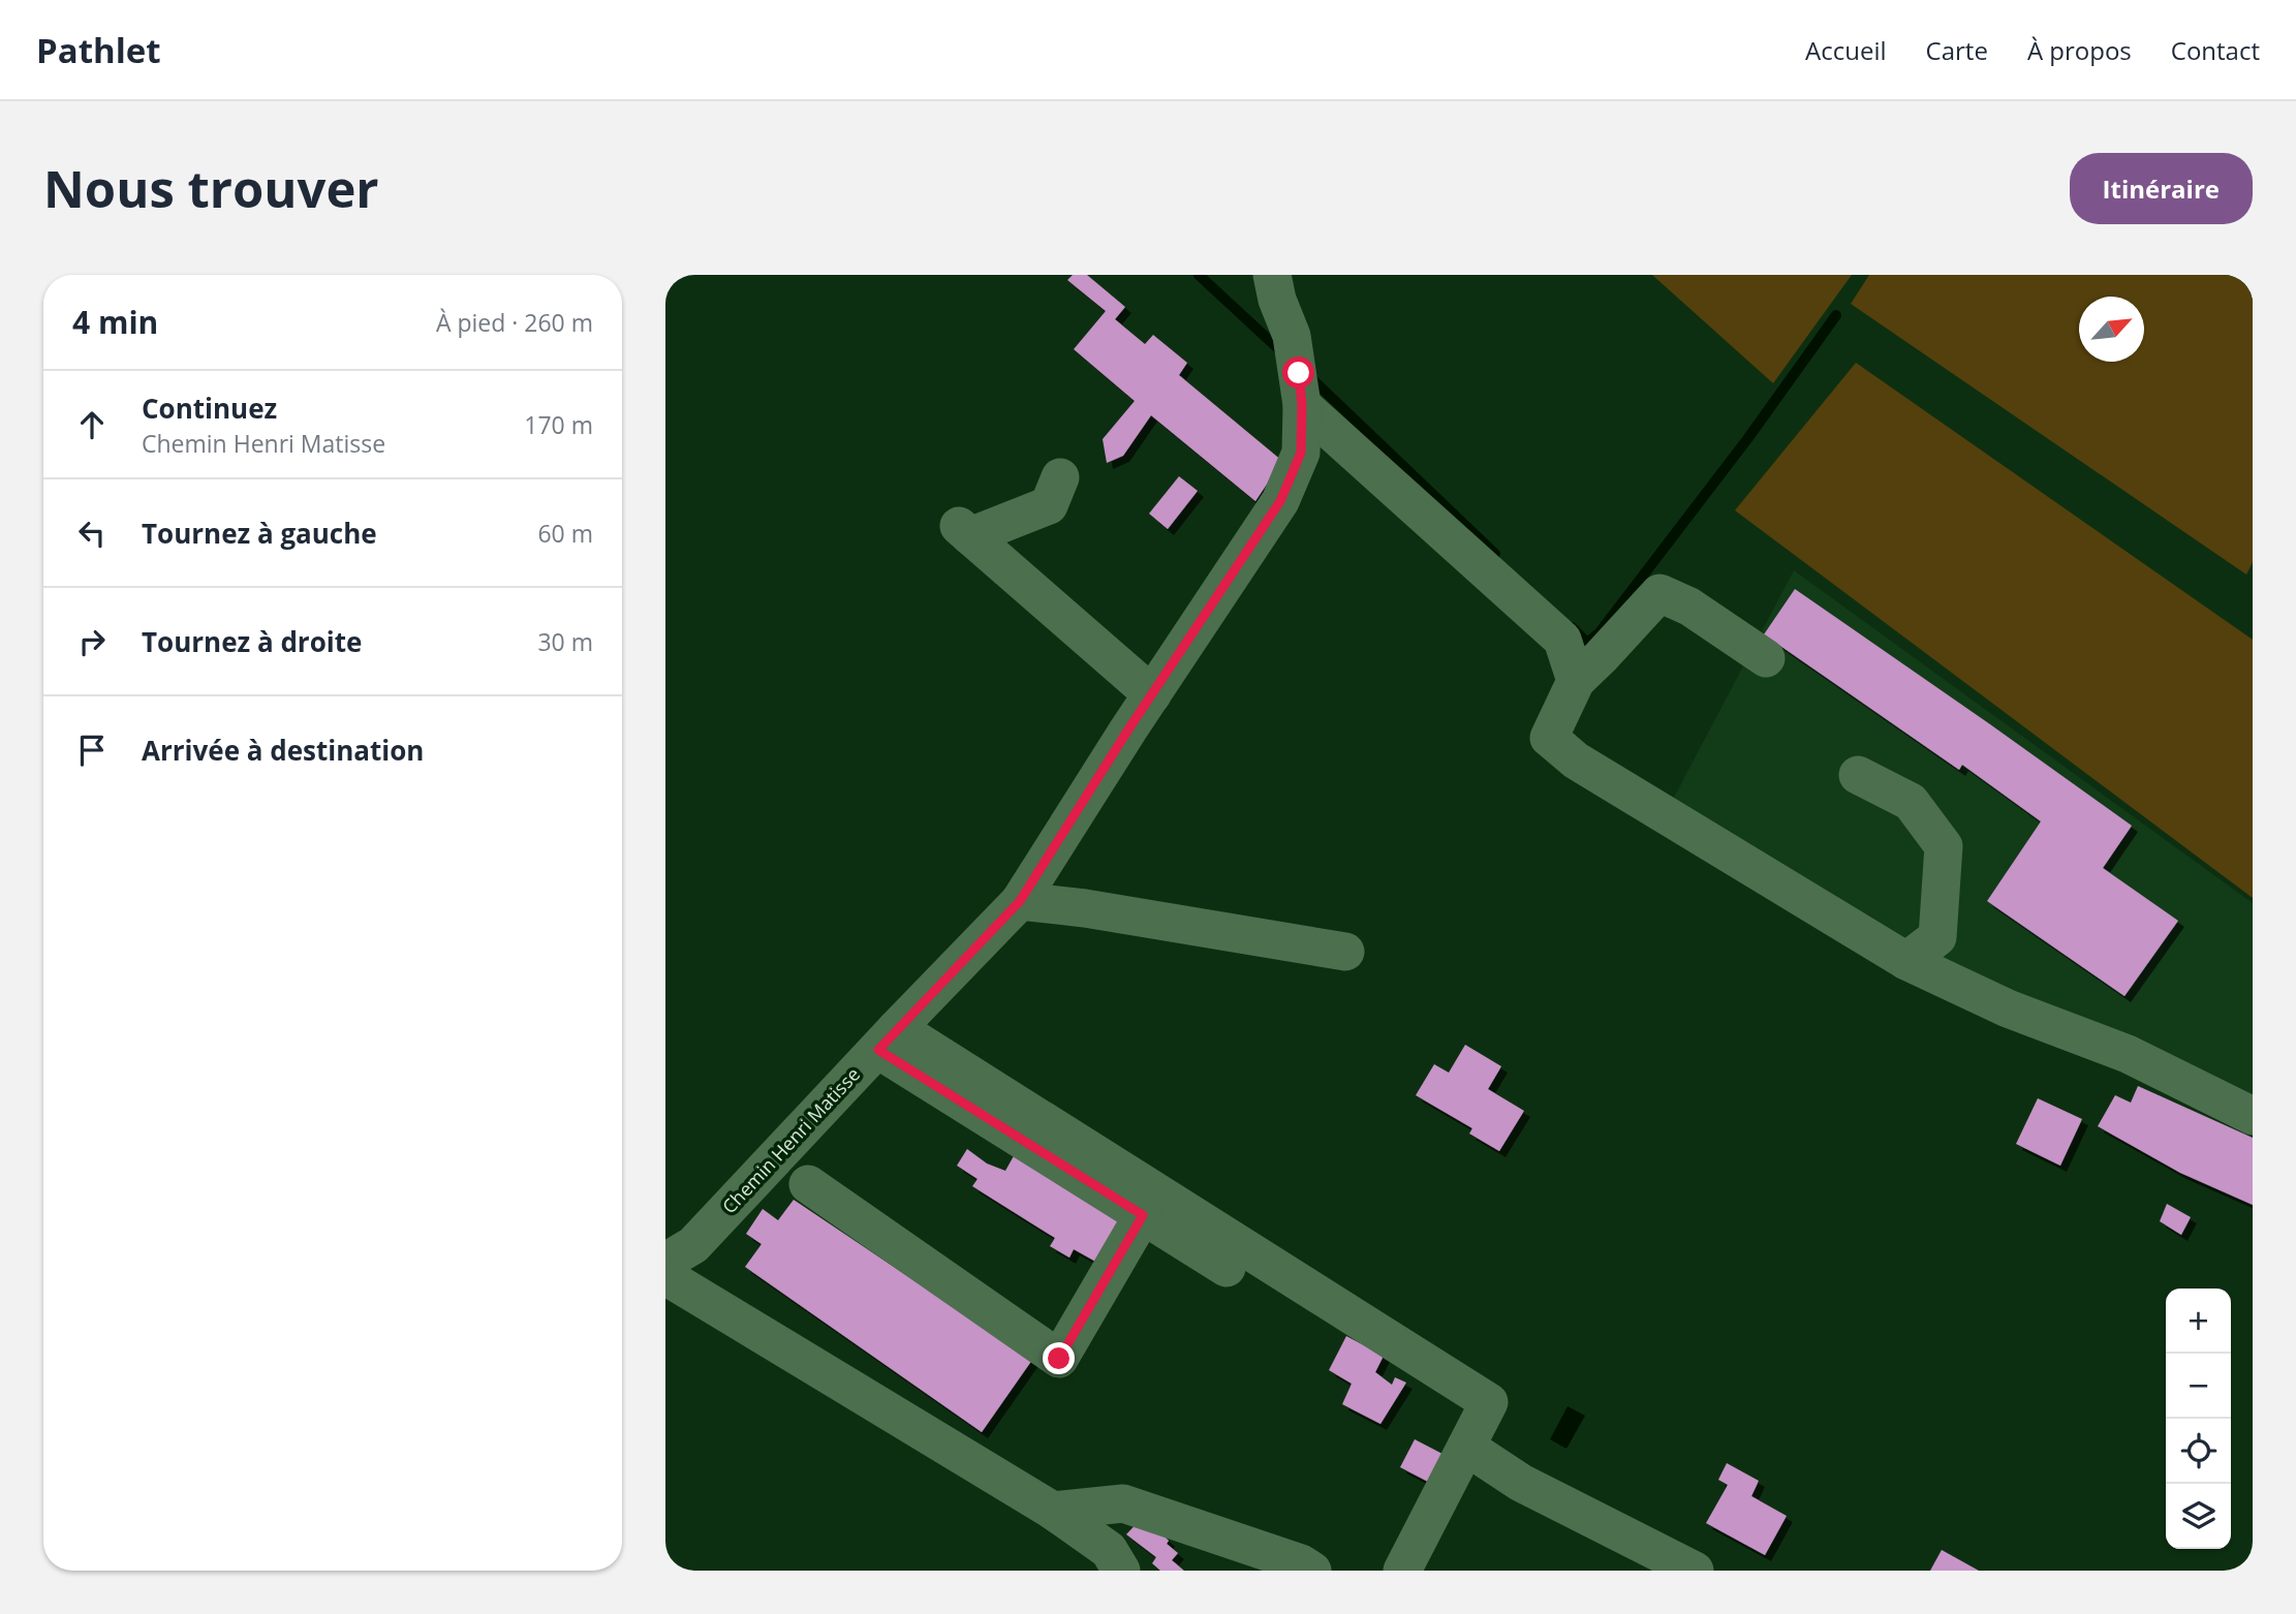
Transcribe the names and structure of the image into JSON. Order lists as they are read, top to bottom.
{
  "streets": {
    "street": ["Chemin Henri Matisse"]
  },
  "north": "top right",
  "page": {
    "header": "Pathlet",
    "nav": [
      "Accueil",
      "Carte",
      "À propos",
      "Contact"
    ],
    "buttons": "Itinéraire",
    "title": "Nous trouver",
    "heading": ["4 min", "À pied · 260 m"],
    "list": [
      ["Continuez", "Chemin Henri Matisse", "170 m"],
      ["Tournez à gauche", "60 m"],
      ["Tournez à droite", "30 m"],
      "Arrivée à destination"
    ],
    "map_buttons": ["+", "−"]
  }
}
